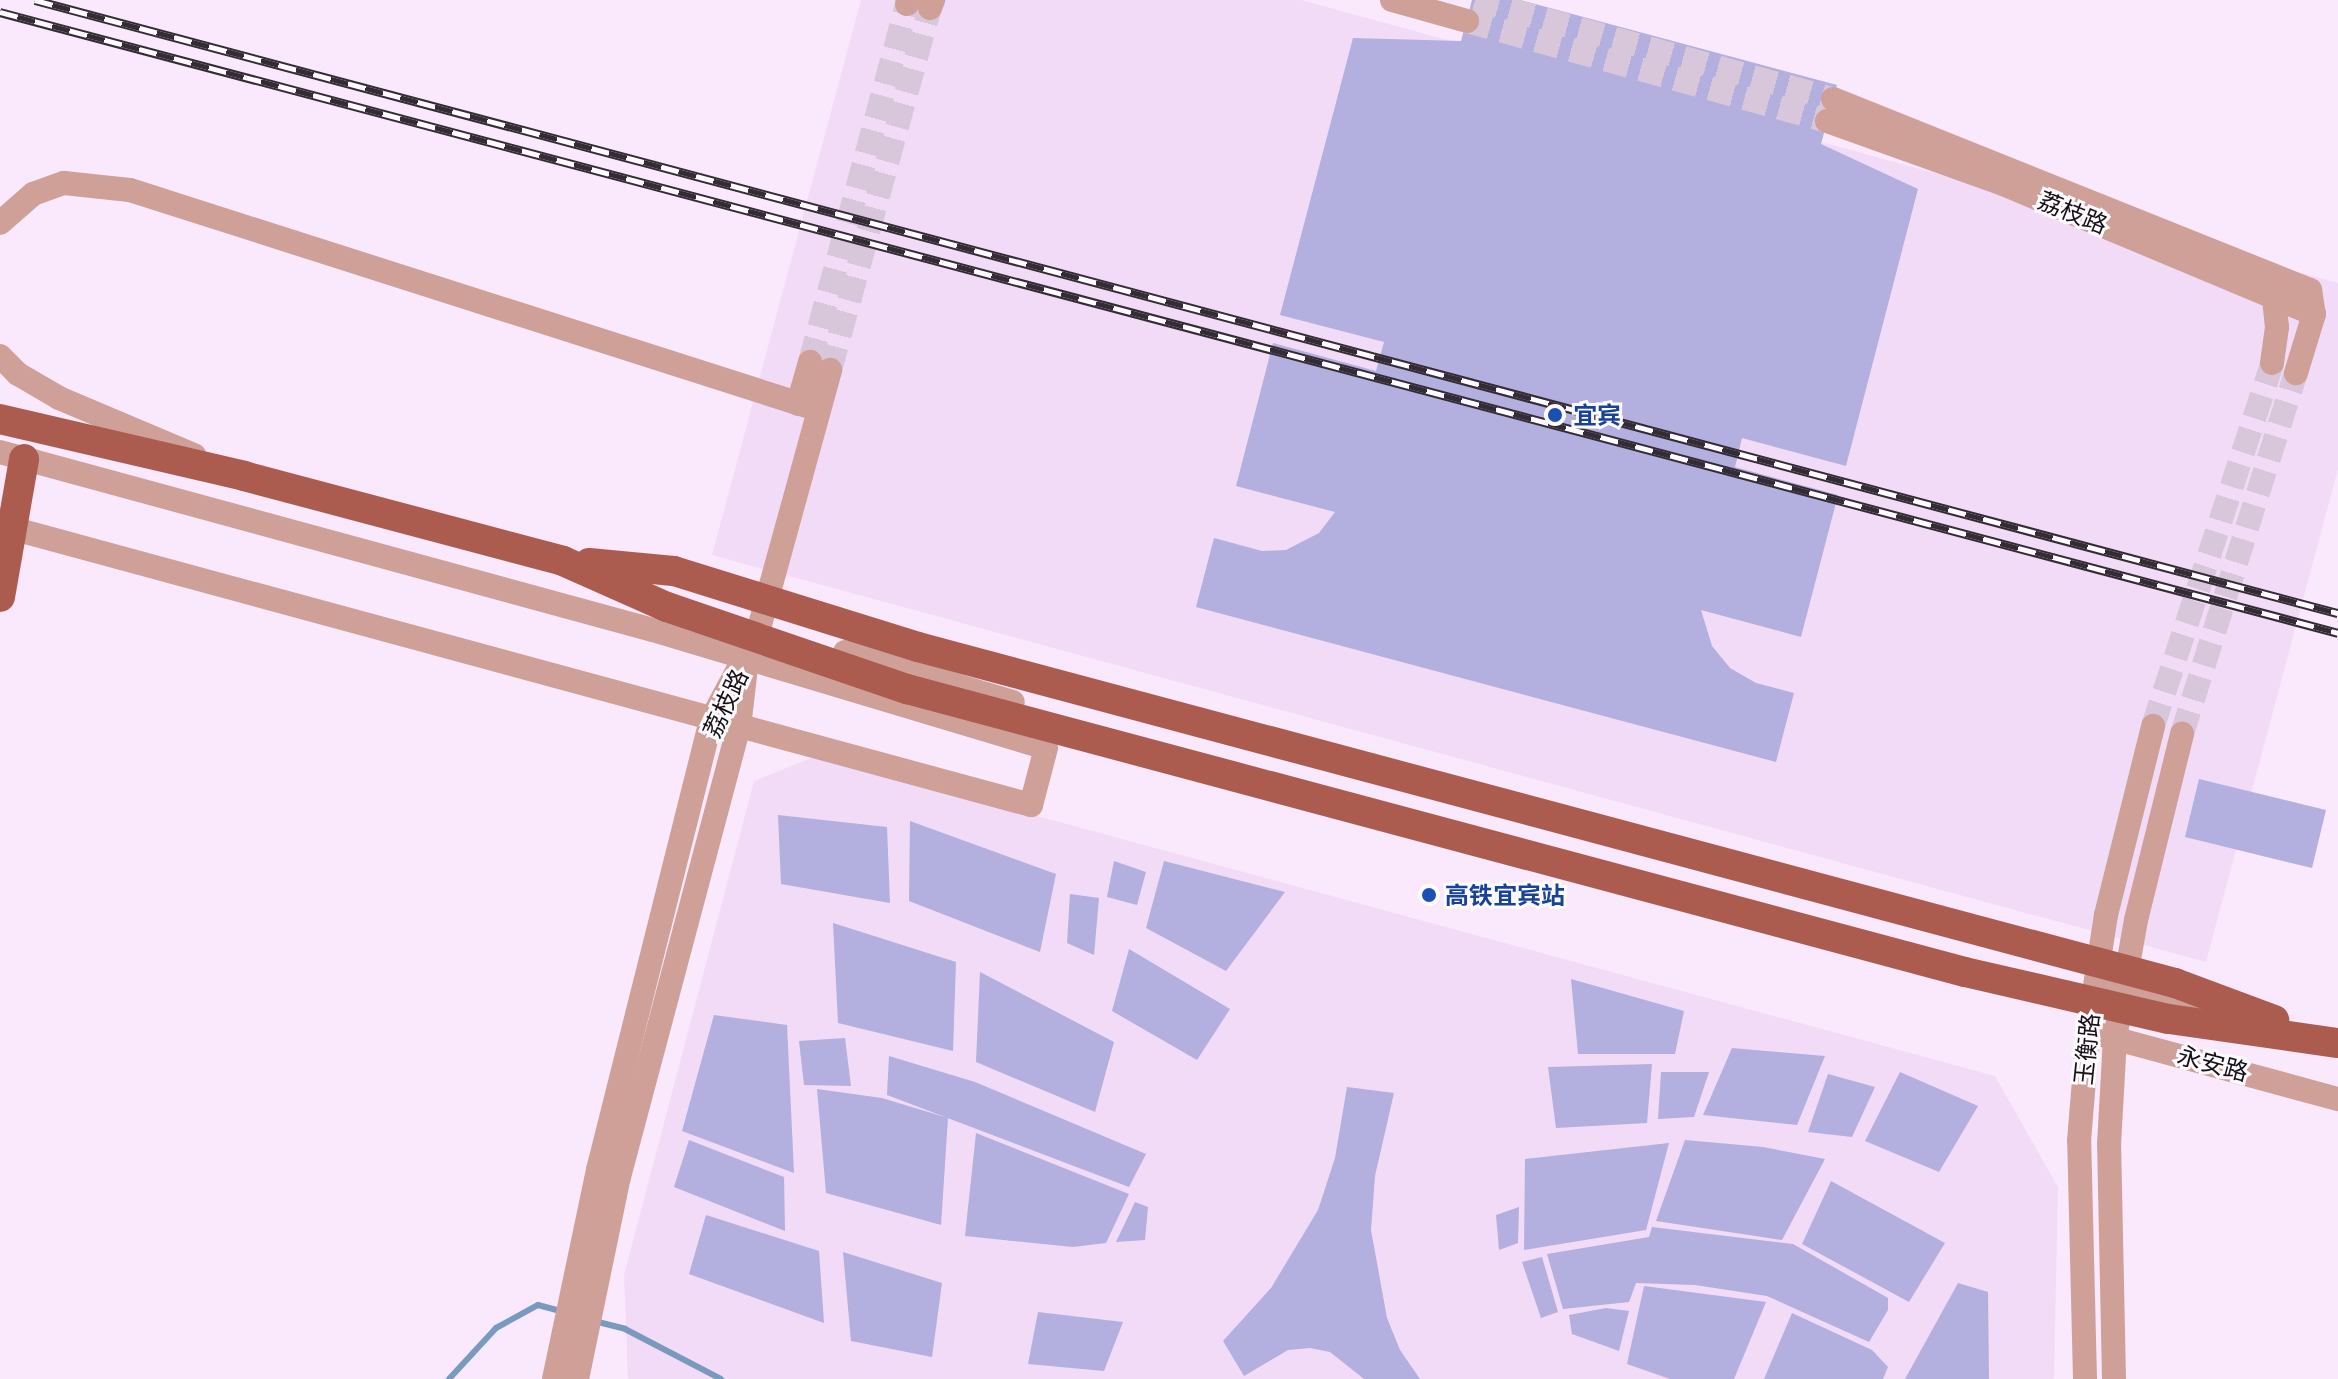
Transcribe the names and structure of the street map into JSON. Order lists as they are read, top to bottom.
{
  "streets": {
    "street": ["荔枝路", "玉衡路", "永安路"]
  },
  "crossings": [
    ["玉衡路", "永安路"]
  ],
  "places": ["宜宾", "高铁宜宾站"]
}
